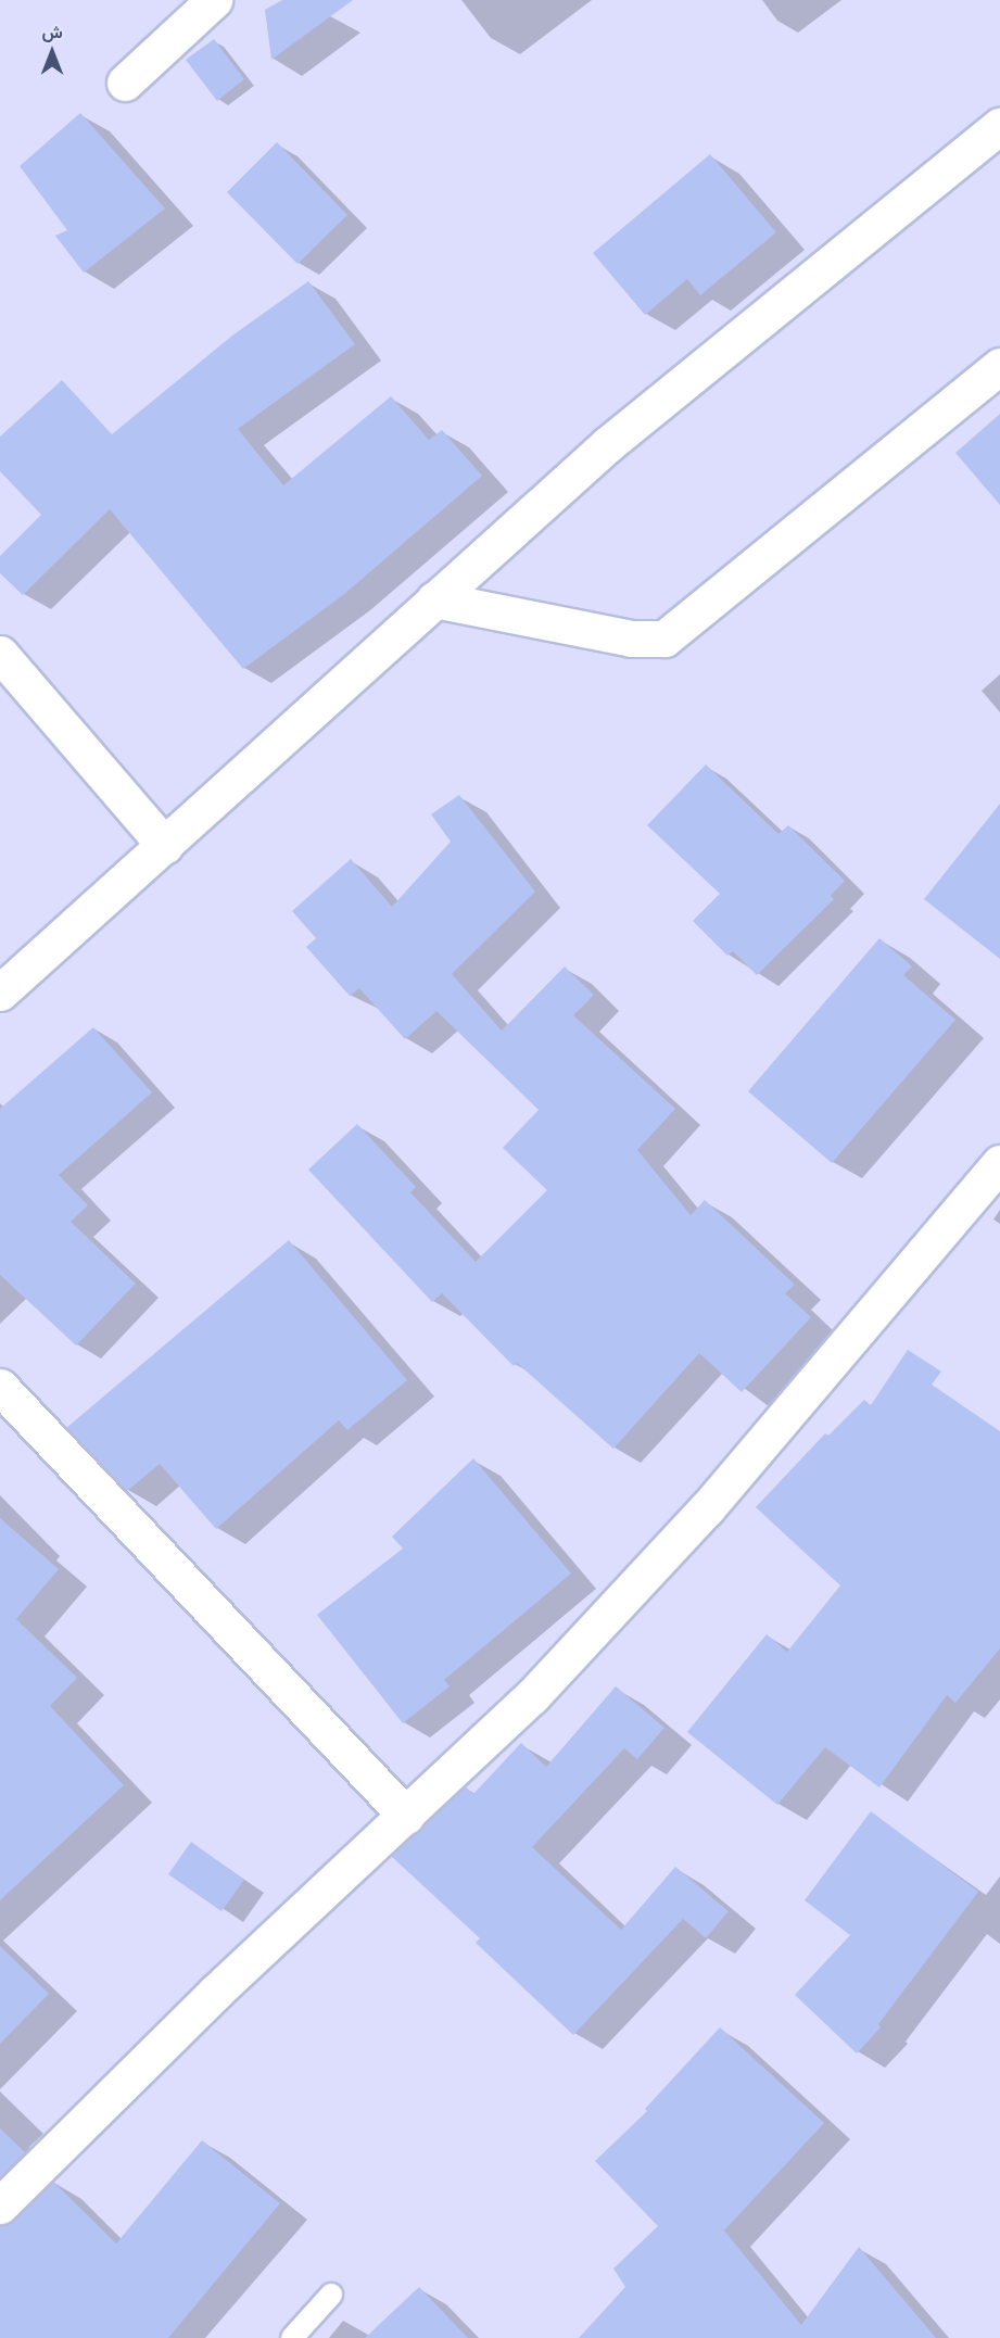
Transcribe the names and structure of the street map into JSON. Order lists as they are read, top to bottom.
{
  "north": "top"
}
